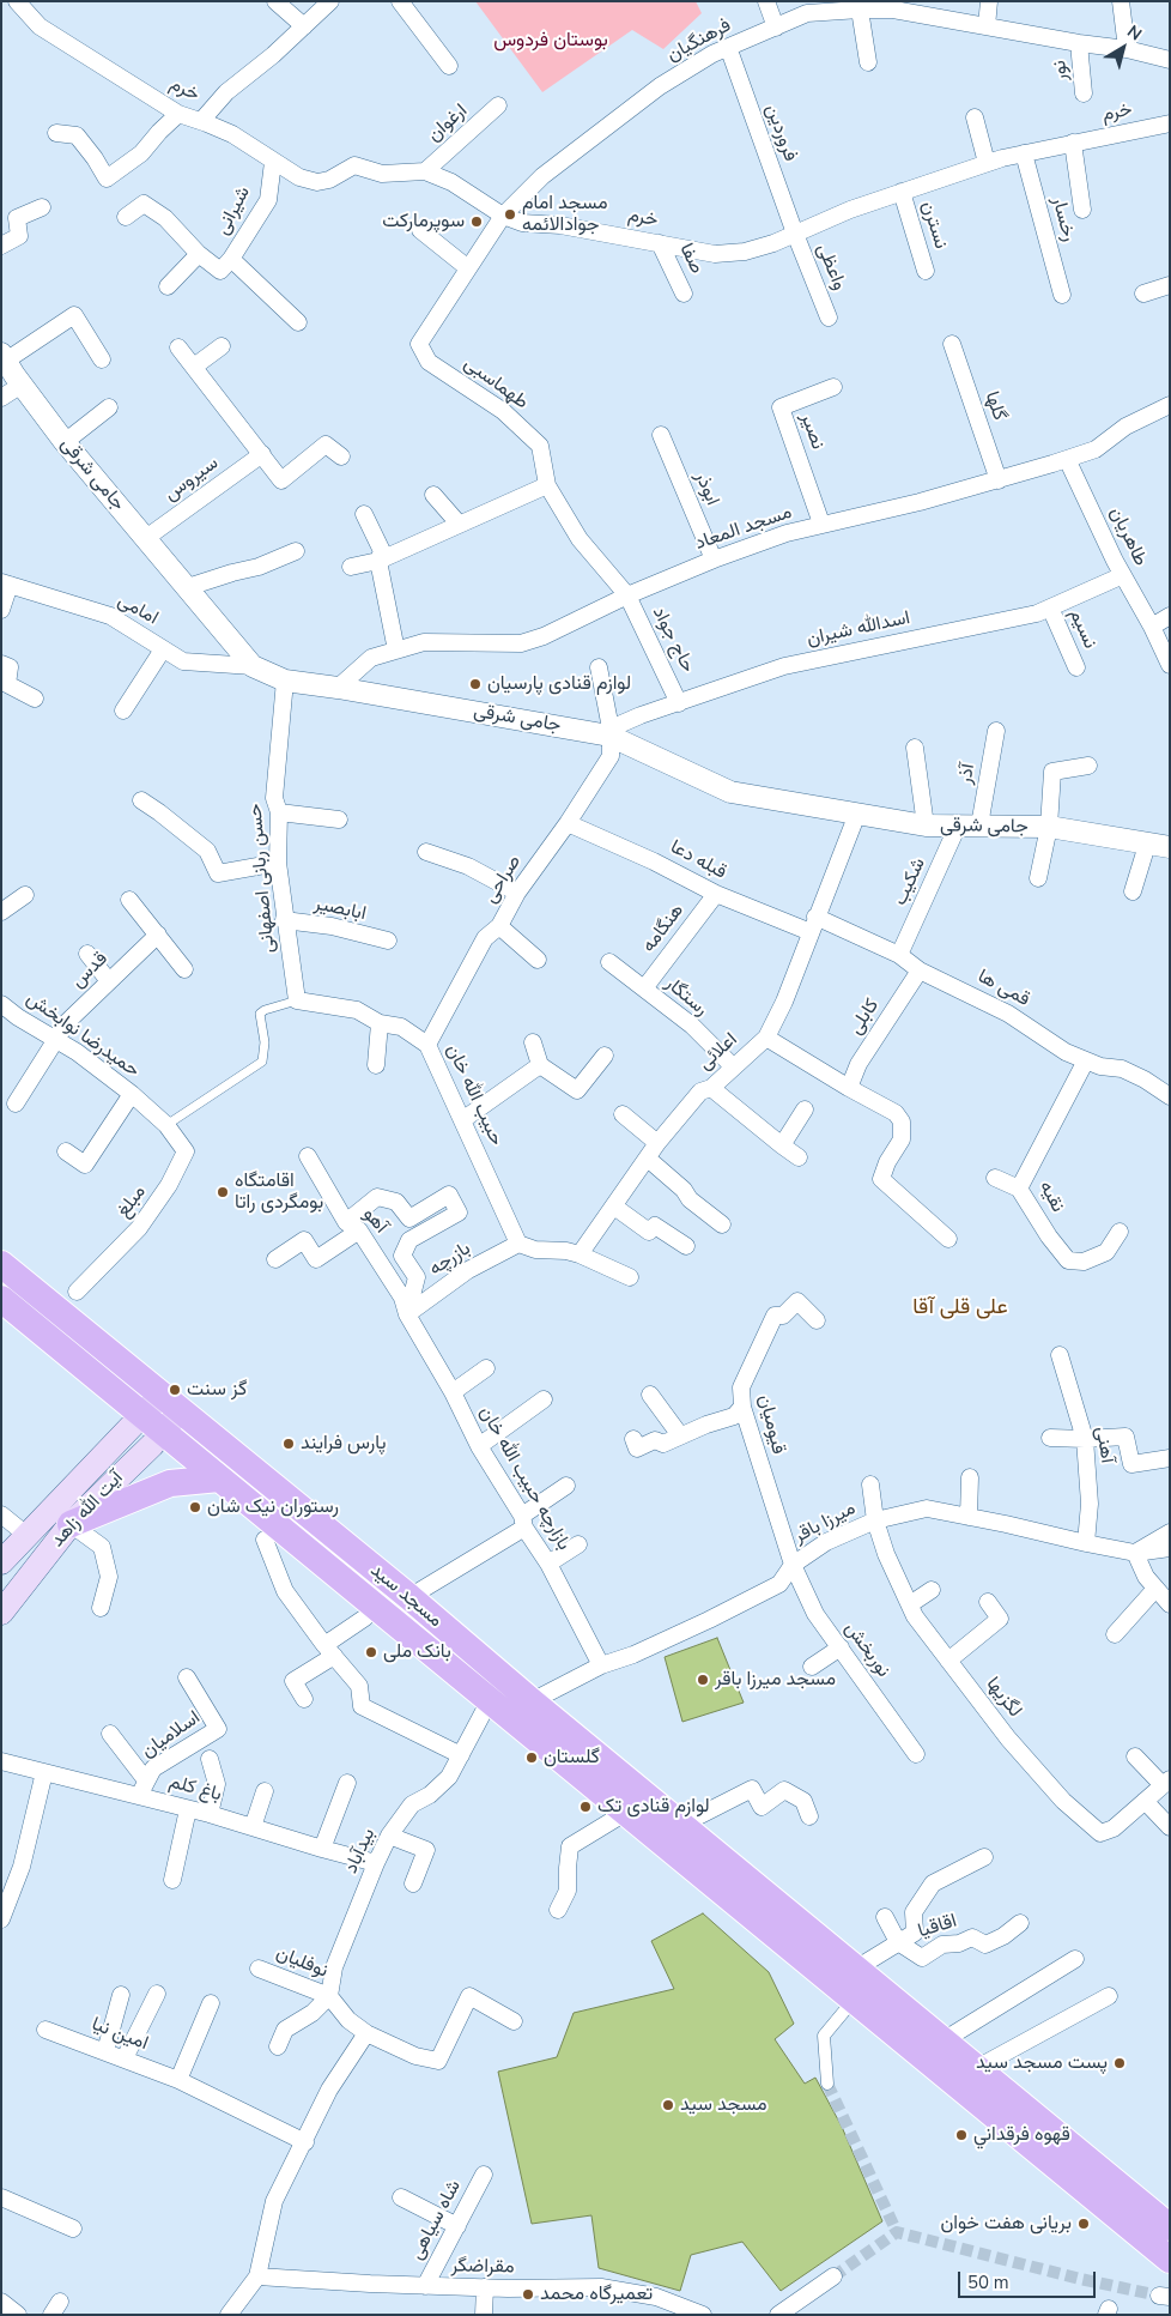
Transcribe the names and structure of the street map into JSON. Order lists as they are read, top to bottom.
{
  "streets": {
    "main road": ["آیت الله زاهد", "مسجد سید"],
    "street": [
      "فرهنگیان",
      "نور",
      "خرم",
      "ارغوان",
      "فروردین",
      "شیرانی",
      "رخسار",
      "نسترن",
      "صفا",
      "واعظی",
      "طهماسبی",
      "گلها",
      "نصیر",
      "جامی شرقی",
      "سیروس",
      "ابوذر",
      "مسجد المعاد",
      "طاهریان",
      "امامی",
      "اسدالله شیران",
      "نسیم",
      "حاج جواد",
      "آذر",
      "قبله دعا",
      "حسن ربانی اصفهانی",
      "صراحی",
      "شکیب",
      "ابابصیر",
      "هنگامه",
      "قدس",
      "قمی ها",
      "رستگار",
      "کابلی",
      "حمیدرضا نوابخش",
      "اعلائی",
      "حبیب الله خان",
      "نقیه",
      "مبلغ",
      "آهو",
      "بازرچه",
      "قیومیان",
      "آهنی",
      "بازارچه حبیب الله خان",
      "میرزا باقر",
      "نوربخش",
      "لگزیها",
      "اسلامیان",
      "باغ کلم",
      "بیدآباد",
      "اقاقیا",
      "نوفلیان",
      "امین نیا",
      "شاه سیاهی",
      "مقراضگر"
    ]
  },
  "crossings": [
    ["فرهنگیان", "نور"],
    ["فرهنگیان", "خرم"],
    ["فرهنگیان", "فروردین"],
    ["فرهنگیان", "طهماسبی"],
    ["خرم", "ارغوان"],
    ["خرم", "فروردین"],
    ["خرم", "شیرانی"],
    ["خرم", "رخسار"],
    ["خرم", "نسترن"],
    ["خرم", "صفا"],
    ["خرم", "واعظی"],
    ["خرم", "طهماسبی"],
    ["فروردین", "واعظی"],
    ["طهماسبی", "مسجد المعاد"],
    ["طهماسبی", "حاج جواد"],
    ["گلها", "مسجد المعاد"],
    ["نصیر", "مسجد المعاد"],
    ["جامی شرقی", "سیروس"],
    ["جامی شرقی", "مسجد المعاد"],
    ["جامی شرقی", "امامی"],
    ["جامی شرقی", "اسدالله شیران"],
    ["جامی شرقی", "آذر"],
    ["جامی شرقی", "حسن ربانی اصفهانی"],
    ["جامی شرقی", "صراحی"],
    ["جامی شرقی", "شکیب"],
    ["جامی شرقی", "اعلائی"],
    ["ابوذر", "مسجد المعاد"],
    ["مسجد المعاد", "طاهریان"],
    ["مسجد المعاد", "حاج جواد"],
    ["طاهریان", "اسدالله شیران"],
    ["اسدالله شیران", "نسیم"],
    ["اسدالله شیران", "حاج جواد"],
    ["اسدالله شیران", "صراحی"],
    ["قبله دعا", "صراحی"],
    ["قبله دعا", "هنگامه"],
    ["قبله دعا", "قمی ها"],
    ["قبله دعا", "اعلائی"],
    ["حسن ربانی اصفهانی", "ابابصیر"],
    ["حسن ربانی اصفهانی", "حبیب الله خان"],
    ["صراحی", "حبیب الله خان"],
    ["شکیب", "قمی ها"],
    ["هنگامه", "رستگار"],
    ["قدس", "حمیدرضا نوابخش"],
    ["قمی ها", "کابلی"],
    ["قمی ها", "اعلائی"],
    ["قمی ها", "نقیه"],
    ["رستگار", "اعلائی"],
    ["حمیدرضا نوابخش", "مبلغ"],
    ["حبیب الله خان", "بازرچه"],
    ["آهو", "بازرچه"],
    ["آهو", "بازارچه حبیب الله خان"],
    ["بازرچه", "بازارچه حبیب الله خان"],
    ["قیومیان", "میرزا باقر"],
    ["قیومیان", "نوربخش"],
    ["آهنی", "میرزا باقر"],
    ["بازارچه حبیب الله خان", "میرزا باقر"],
    ["آیت الله زاهد", "مسجد سید"],
    ["میرزا باقر", "مسجد سید"],
    ["میرزا باقر", "نوربخش"],
    ["میرزا باقر", "لگزیها"],
    ["مسجد سید", "بیدآباد"],
    ["مسجد سید", "اقاقیا"],
    ["اسلامیان", "باغ کلم"],
    ["باغ کلم", "بیدآباد"],
    ["بیدآباد", "نوفلیان"],
    ["شاه سیاهی", "مقراضگر"]
  ],
  "districts": ["علی قلی آقا"],
  "parks": ["بوستان فردوس"],
  "places": [
    "مسجد امام جوادالائمه",
    "سوپرمارکت",
    "لوازم قنادی پارسیان",
    "اقامتگاه بومگردی راتا",
    "گز سنت",
    "پارس فرایند",
    "رستوران نیک شان",
    "بانک ملی",
    "مسجد میرزا باقر",
    "گلستان",
    "لوازم قنادی تک",
    "پست مسجد سید",
    "مسجد سید",
    "قهوه فرقداني",
    "بریانی هفت خوان",
    "تعمیرگاه محمد"
  ],
  "scale_bar": "50 m",
  "north": "top right"
}
